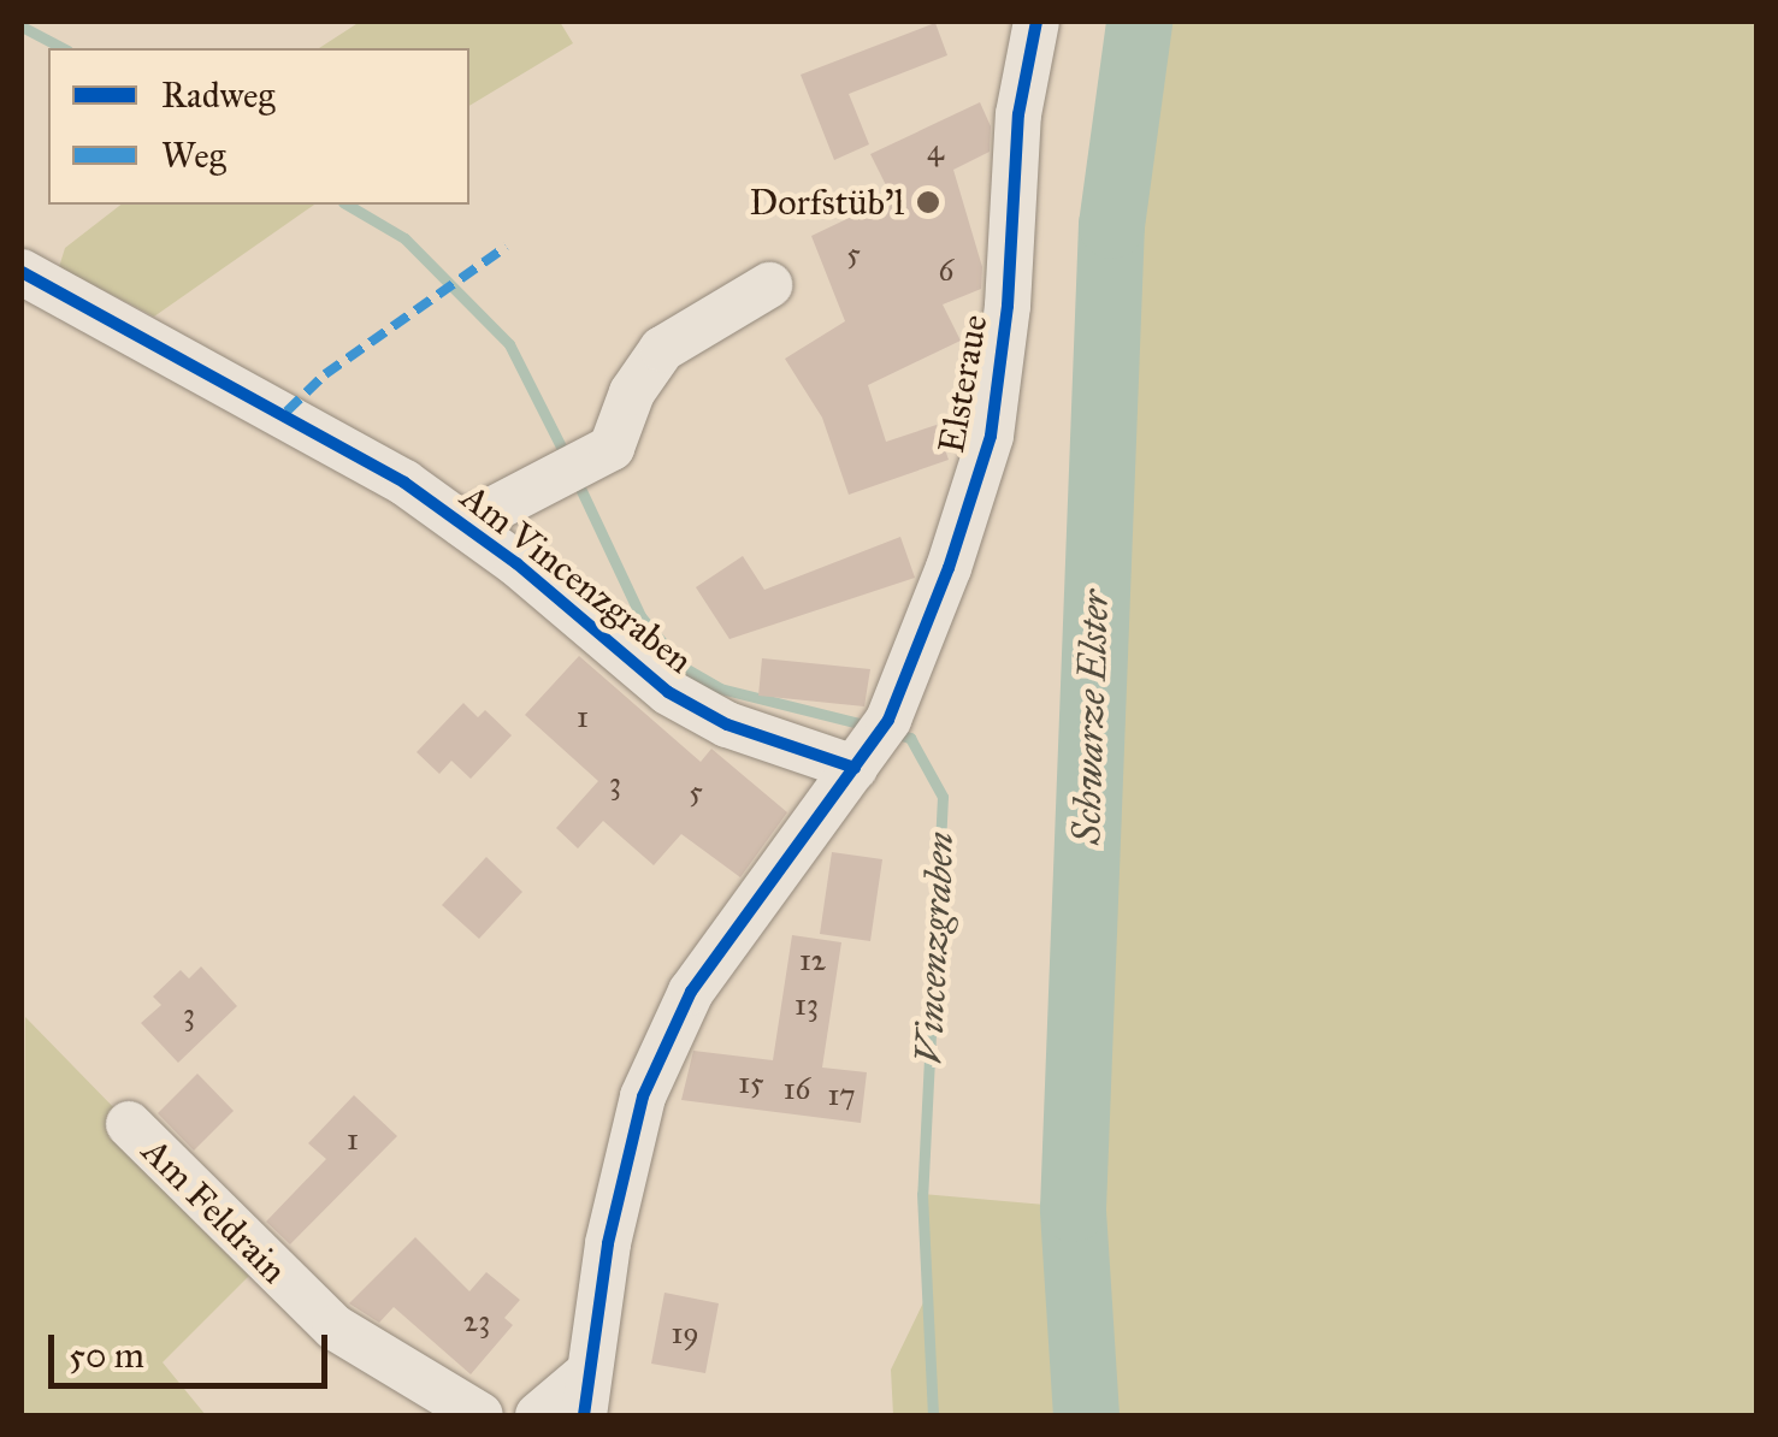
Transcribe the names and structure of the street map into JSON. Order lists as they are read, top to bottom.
{
  "streets": {
    "street": ["Elsteraue", "Am Vincenzgraben", "Am Feldrain"]
  },
  "crossings": [
    ["Elsteraue", "Am Vincenzgraben"]
  ],
  "water": ["Schwarze Elster", "Vincenzgraben"],
  "places": ["Dorfstüb'l"],
  "house_numbers": [
    "4",
    "5",
    "6",
    "1",
    "3",
    "5",
    "12",
    "13",
    "3",
    "15",
    "16",
    "17",
    "1",
    "23",
    "19"
  ],
  "legend": ["Radweg", "Weg"],
  "scale_bar": "50 m"
}
